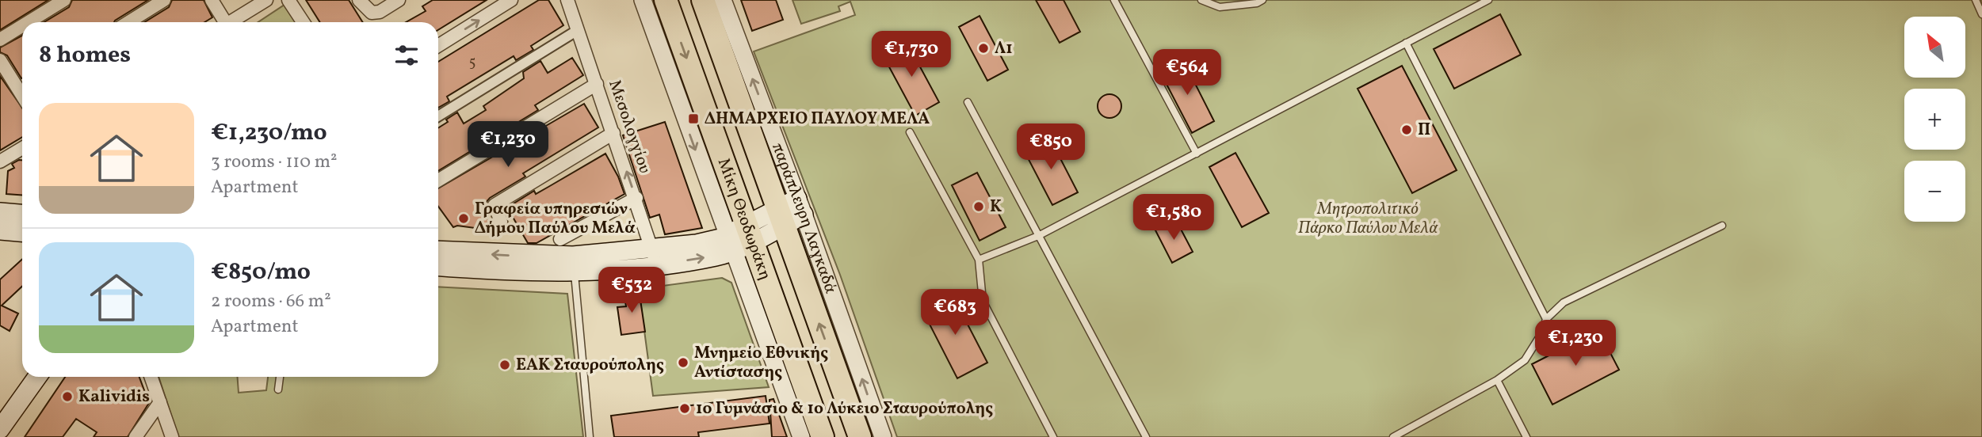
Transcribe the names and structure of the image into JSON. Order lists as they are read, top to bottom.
{
  "streets": {
    "highway": ["Μίκη Θεοδωράκη"],
    "street": ["Μεσολογγίου", "παράπλευρη Λαγκαδά"]
  },
  "crossings": [
    ["παράπλευρη Λαγκαδά", "Μίκη Θεοδωράκη"]
  ],
  "parks": ["Μητροπολιτικό Πάρκο Παύλου Μελά"],
  "places": {
    "other": [
      "Λ1",
      "Π",
      "Κ",
      "Γραφεία υπηρεσιών Δήμου Παύλου Μελά",
      "Μνημείο Εθνικής Αντίστασης",
      "EAK Σταυρούπολης",
      "Kalividis",
      "1ο Γυμνάσιο & 1ο Λύκειο Σταυρούπολης"
    ],
    "transit": ["ΔΗΜΑΡΧΕΙΟ ΠΑΥΛΟΥ ΜΕΛΑ"]
  },
  "house_numbers": ["5"],
  "north": "top left",
  "page": {
    "map_buttons": ["+", "−"],
    "heading": "8 homes",
    "price": [
      "€1,730",
      "€564",
      "€1,230",
      "€850",
      "€1,580",
      "€532",
      "€683",
      "€1,230"
    ],
    "list": [
      {
        "name": "€1,230/mo",
        "note": "3 rooms · 110 m² · Apartment"
      },
      {
        "name": "€850/mo",
        "note": "2 rooms · 66 m² · Apartment"
      }
    ]
  }
}
